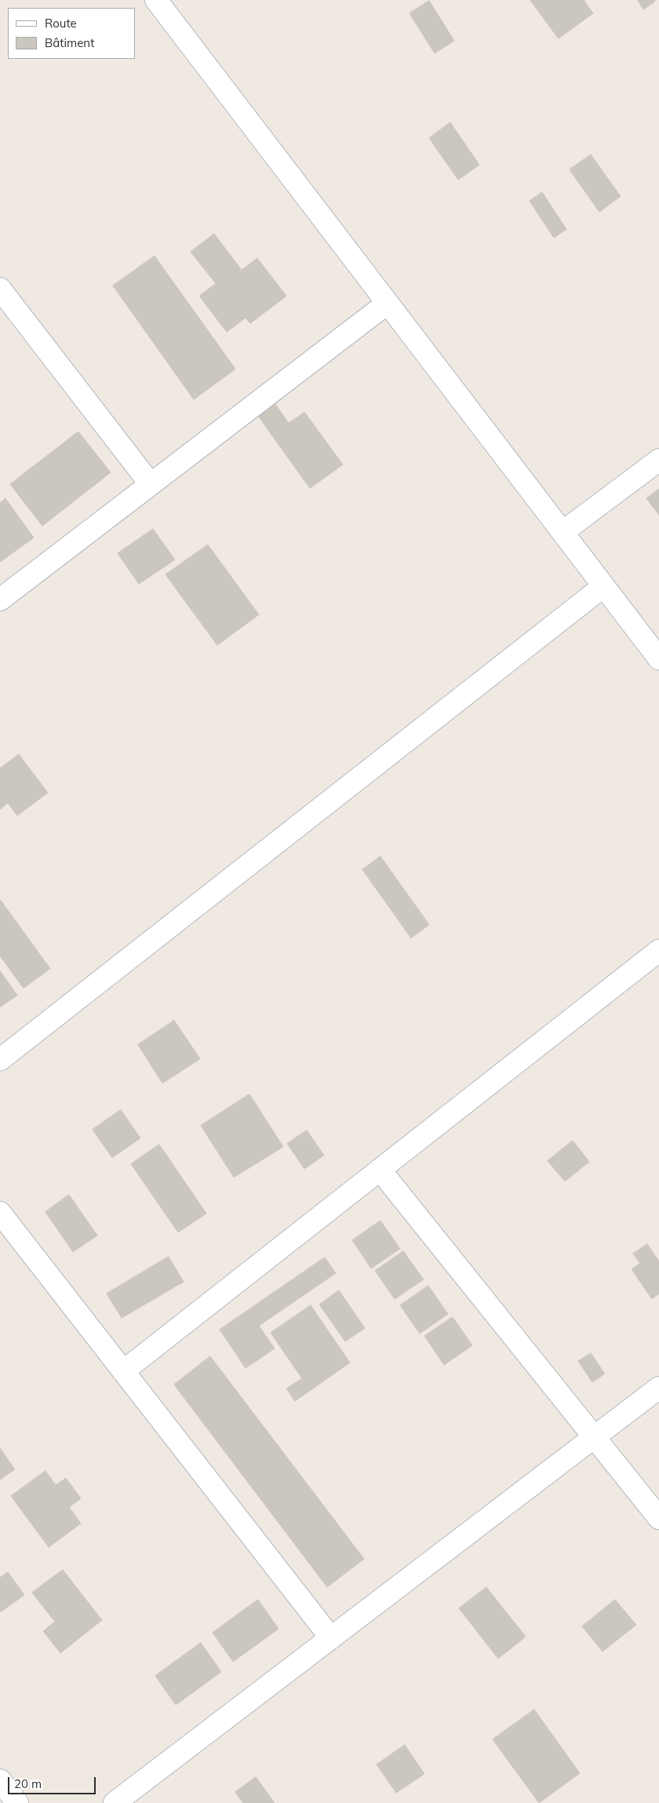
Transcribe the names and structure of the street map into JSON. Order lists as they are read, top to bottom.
{
  "legend": ["Route", "Bâtiment"],
  "scale_bar": "20 m"
}
